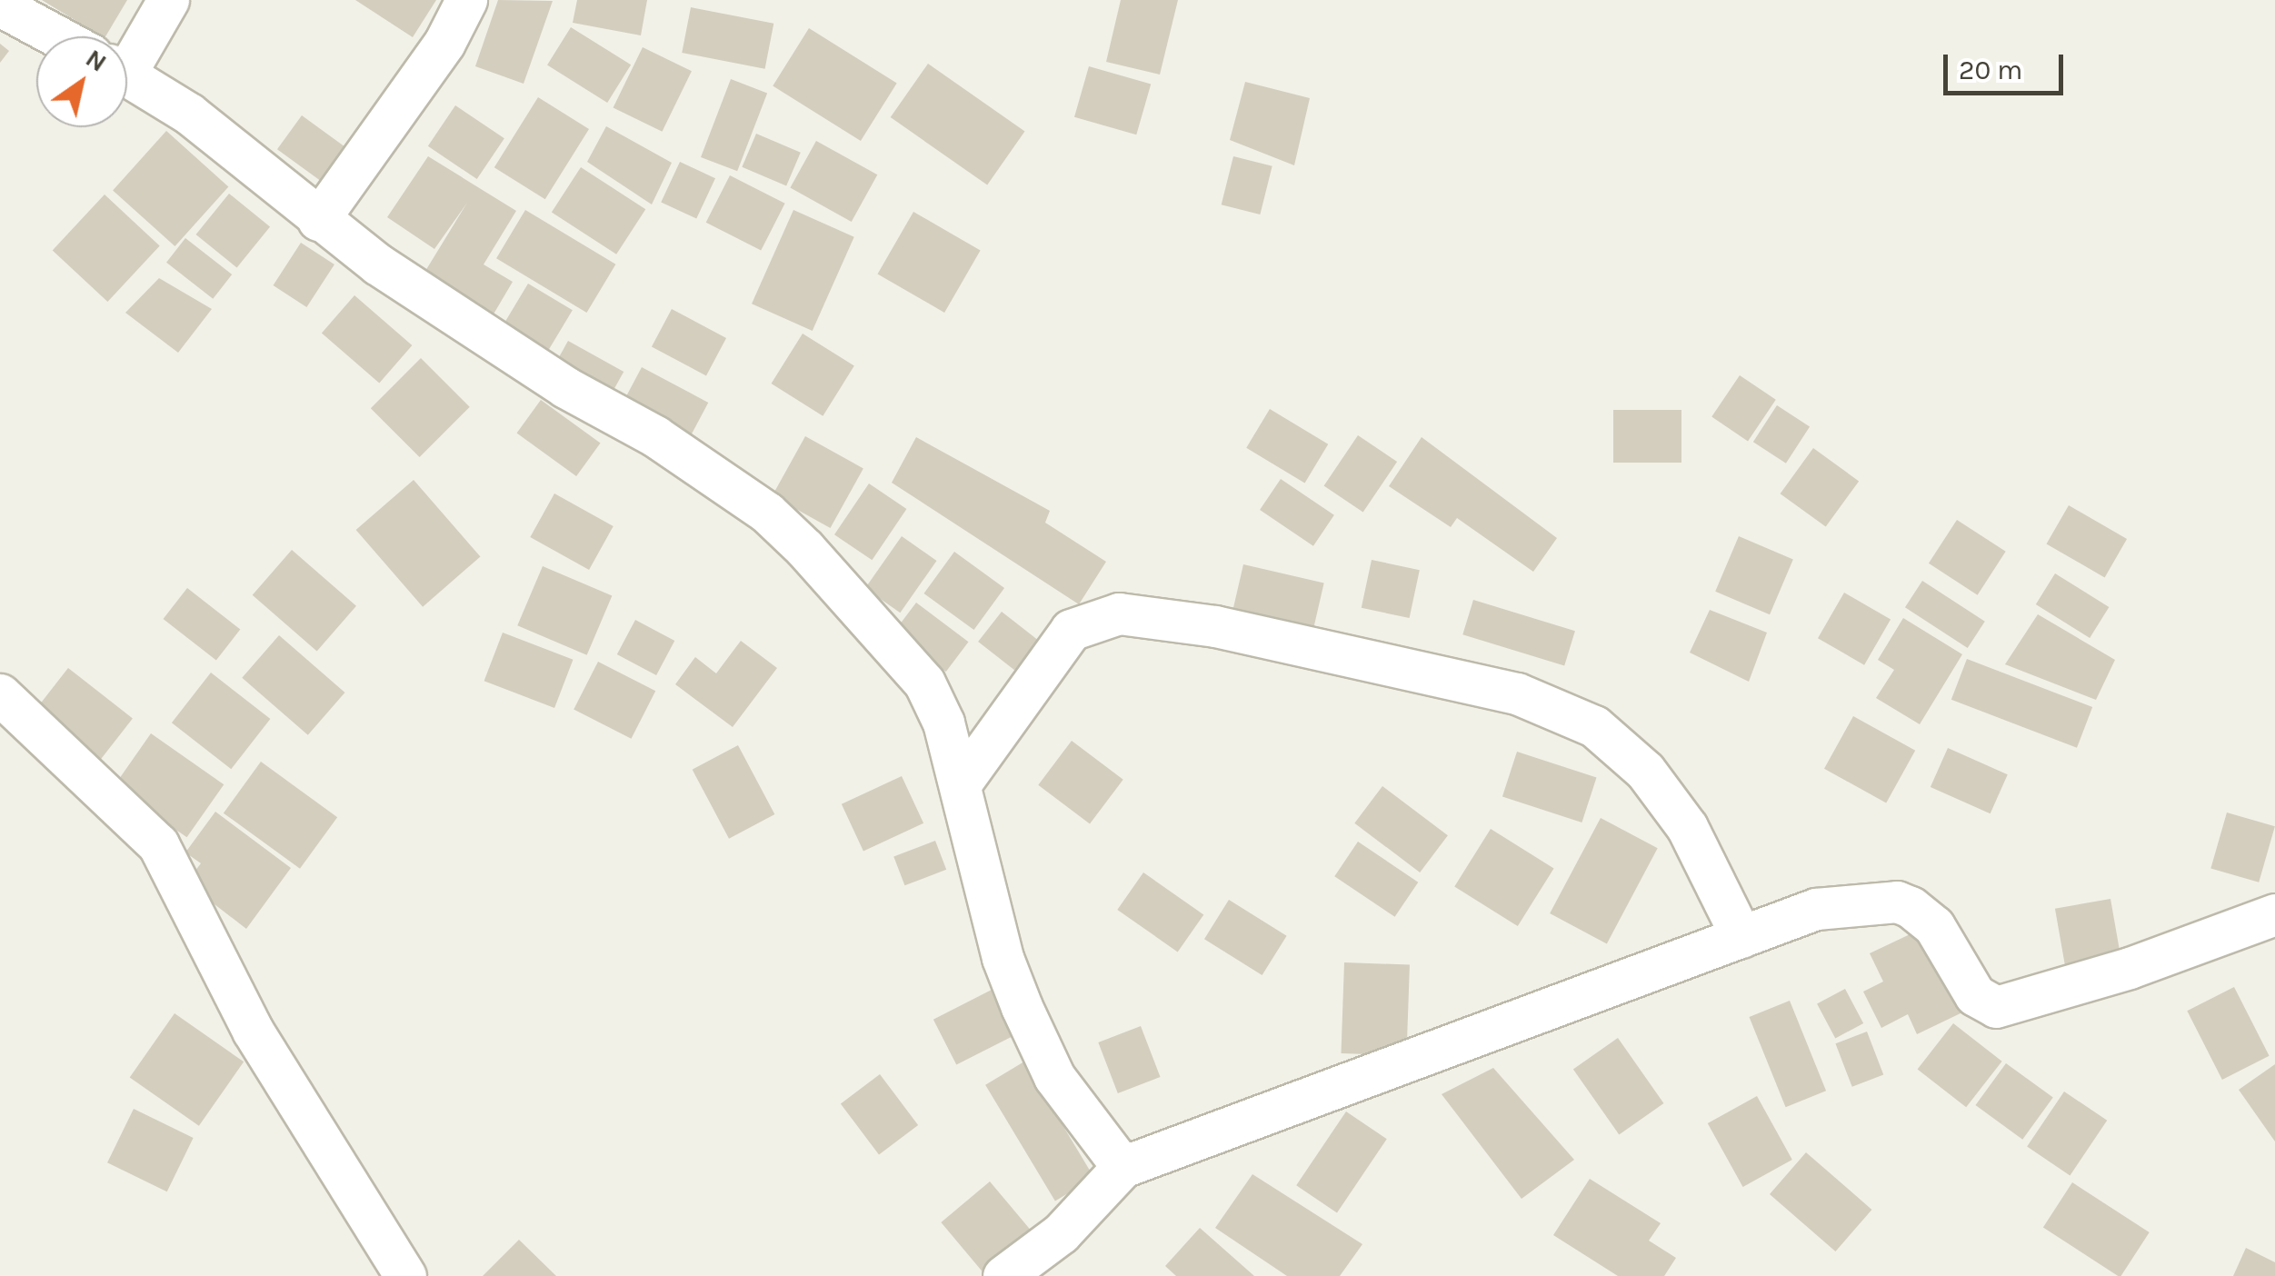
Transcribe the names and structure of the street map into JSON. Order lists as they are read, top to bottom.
{
  "scale_bar": "20 m",
  "north": "top right"
}
